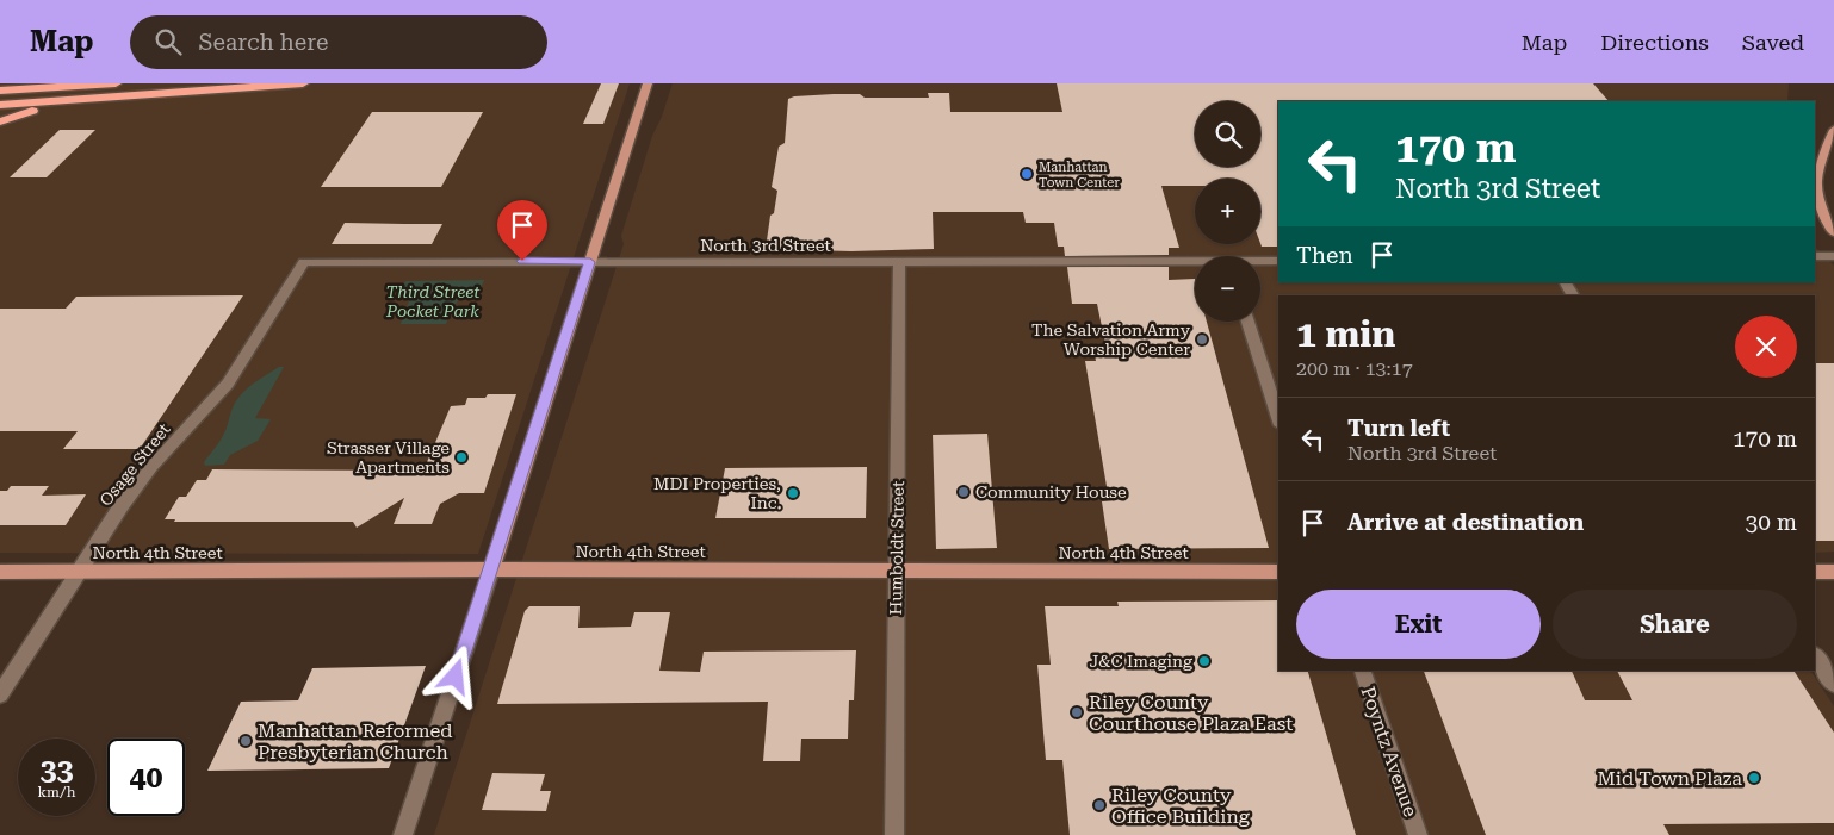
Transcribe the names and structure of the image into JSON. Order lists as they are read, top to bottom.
{
  "streets": {
    "main road": ["North 4th Street"],
    "street": [
      "North 3rd Street",
      "Osage Street",
      "Humboldt Street",
      "Poyntz Avenue"
    ]
  },
  "crossings": [
    ["North 3rd Street", "Osage Street"],
    ["North 3rd Street", "Humboldt Street"],
    ["Osage Street", "North 4th Street"],
    ["Humboldt Street", "North 4th Street"]
  ],
  "parks": ["Third Street Pocket Park"],
  "places": [
    "Manhattan Town Center",
    "The Salvation Army Worship Center",
    "Strasser Village Apartments",
    "Community House",
    "MDI Properties, Inc.",
    "J&C Imaging",
    "Riley County Courthouse Plaza East",
    "Manhattan Reformed Presbyterian Church",
    "Mid Town Plaza",
    "Riley County Office Building"
  ],
  "page": {
    "header": "Map",
    "search": "Search here",
    "nav": ["Map", "Directions", "Saved"],
    "map_buttons": ["+", "−"],
    "turn": ["170 m", "North 3rd Street"],
    "then": "Then",
    "heading": ["1 min", "200 m · 13:17"],
    "list": [
      {
        "name": "Turn left",
        "note": "North 3rd Street",
        "value": "170 m"
      },
      {
        "name": "Arrive at destination",
        "value": "30 m"
      }
    ],
    "buttons": ["Exit", "Share"],
    "speed": "33 km/h",
    "limit": "40"
  }
}
